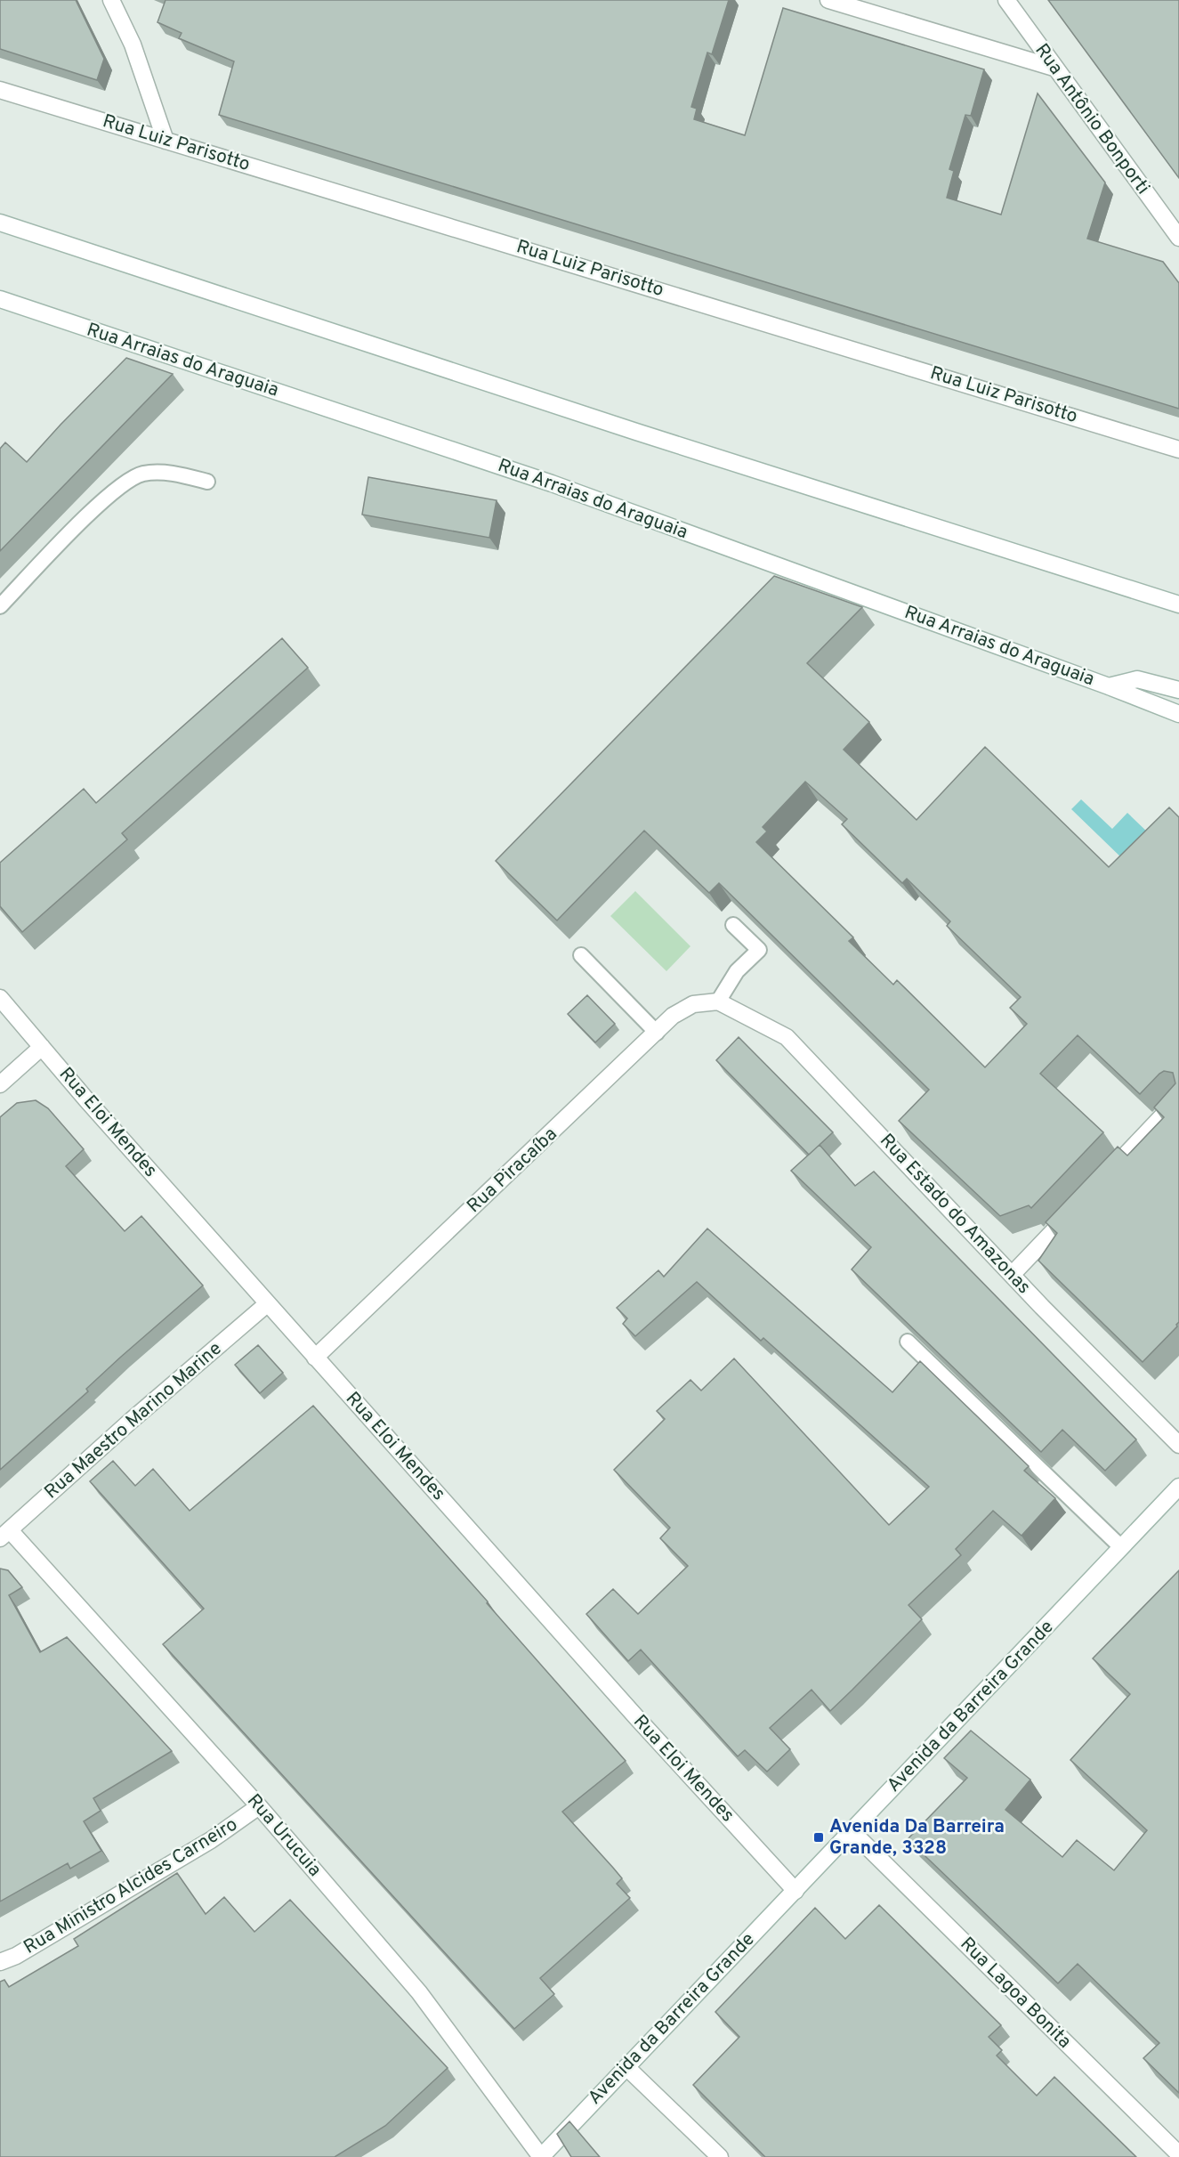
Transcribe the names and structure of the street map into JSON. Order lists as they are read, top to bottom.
{
  "streets": {
    "street": [
      "Rua Antônio Bonporti",
      "Rua Luiz Parisotto",
      "Rua Arraias do Araguaia",
      "Rua Eloi Mendes",
      "Rua Piracaíba",
      "Rua Estado do Amazonas",
      "Rua Maestro Marino Marine",
      "Avenida da Barreira Grande",
      "Rua Urucuia",
      "Rua Ministro Alcides Carneiro",
      "Rua Lagoa Bonita"
    ]
  },
  "crossings": [
    ["Rua Eloi Mendes", "Rua Piracaíba"],
    ["Rua Eloi Mendes", "Rua Maestro Marino Marine"],
    ["Rua Eloi Mendes", "Avenida da Barreira Grande"],
    ["Rua Piracaíba", "Rua Estado do Amazonas"],
    ["Rua Maestro Marino Marine", "Rua Urucuia"],
    ["Avenida da Barreira Grande", "Rua Urucuia"],
    ["Avenida da Barreira Grande", "Rua Lagoa Bonita"],
    ["Rua Urucuia", "Rua Ministro Alcides Carneiro"]
  ],
  "places": {
    "transit": ["Avenida Da Barreira Grande, 3328"]
  }
}
